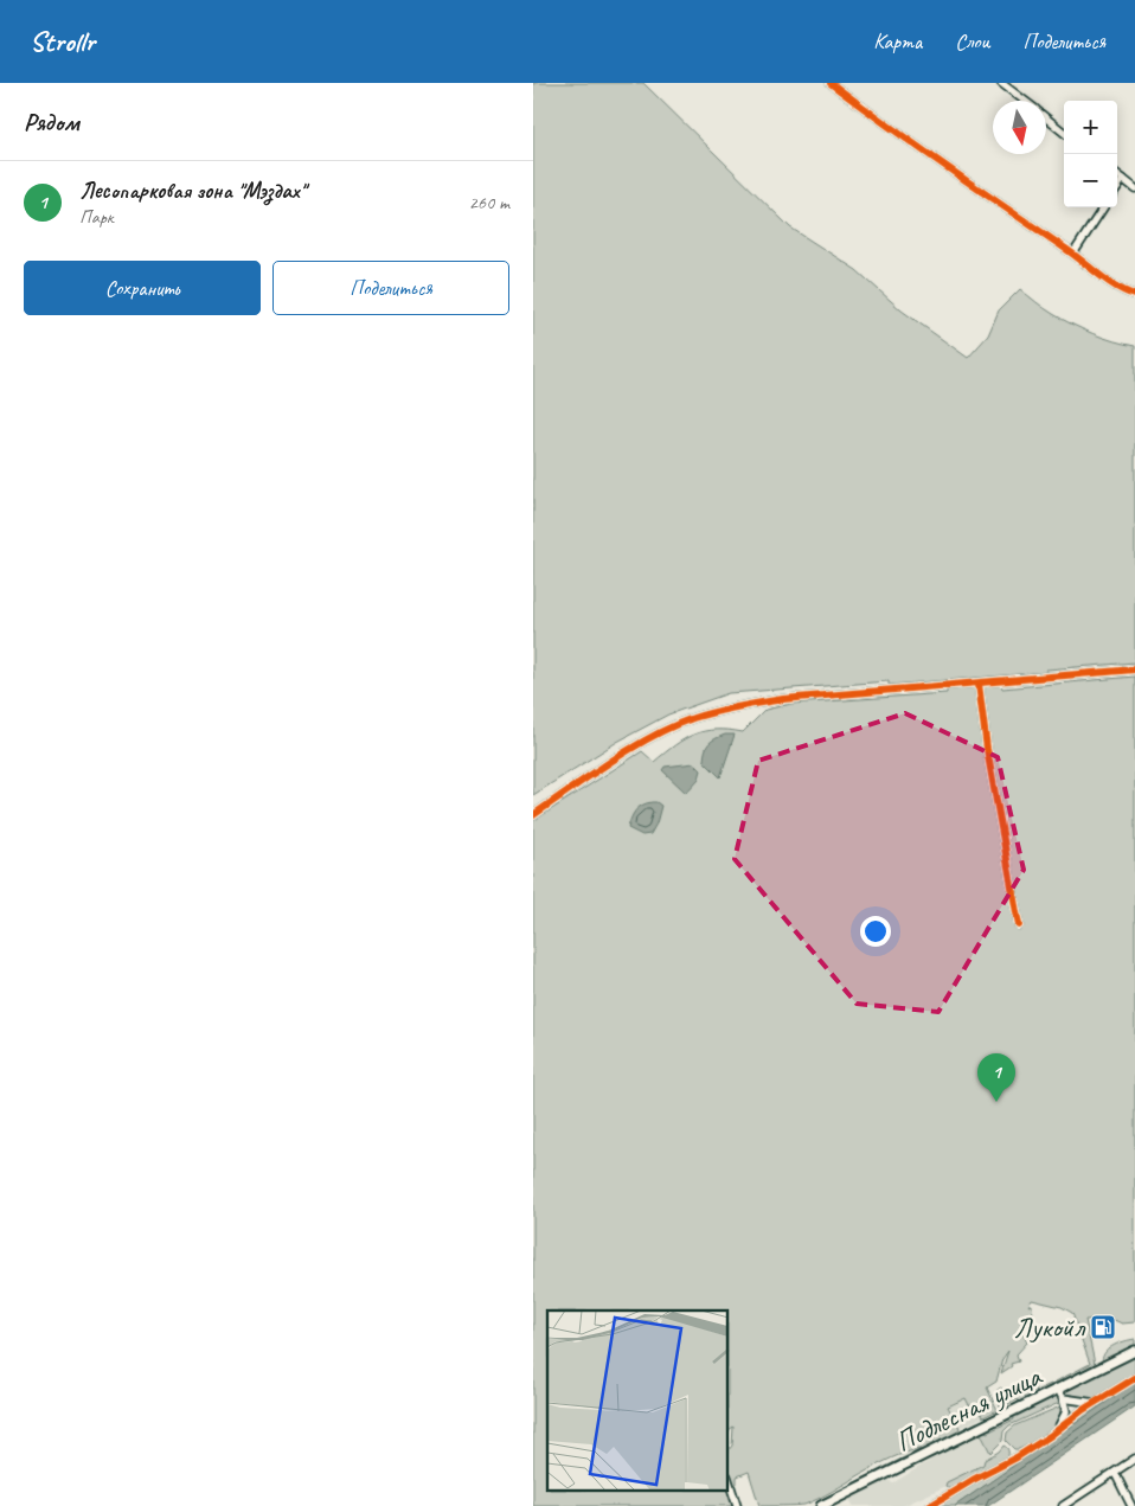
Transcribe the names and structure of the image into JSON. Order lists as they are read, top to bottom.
{
  "streets": {
    "main road": ["Подлесная улица"]
  },
  "places": {
    "fuel station": ["Лукойл"]
  },
  "north": "bottom",
  "page": {
    "header": "Strollr",
    "nav": ["Карта", "Слои", "Поделиться"],
    "heading": "Рядом",
    "map_buttons": ["+", "−"],
    "list": [
      {
        "mark": "1",
        "name": "Лесопарковая зона \"Мэздах\"",
        "note": "Парк",
        "value": "260 m"
      }
    ],
    "buttons": ["Сохранить", "Поделиться"],
    "pins": "1"
  }
}
